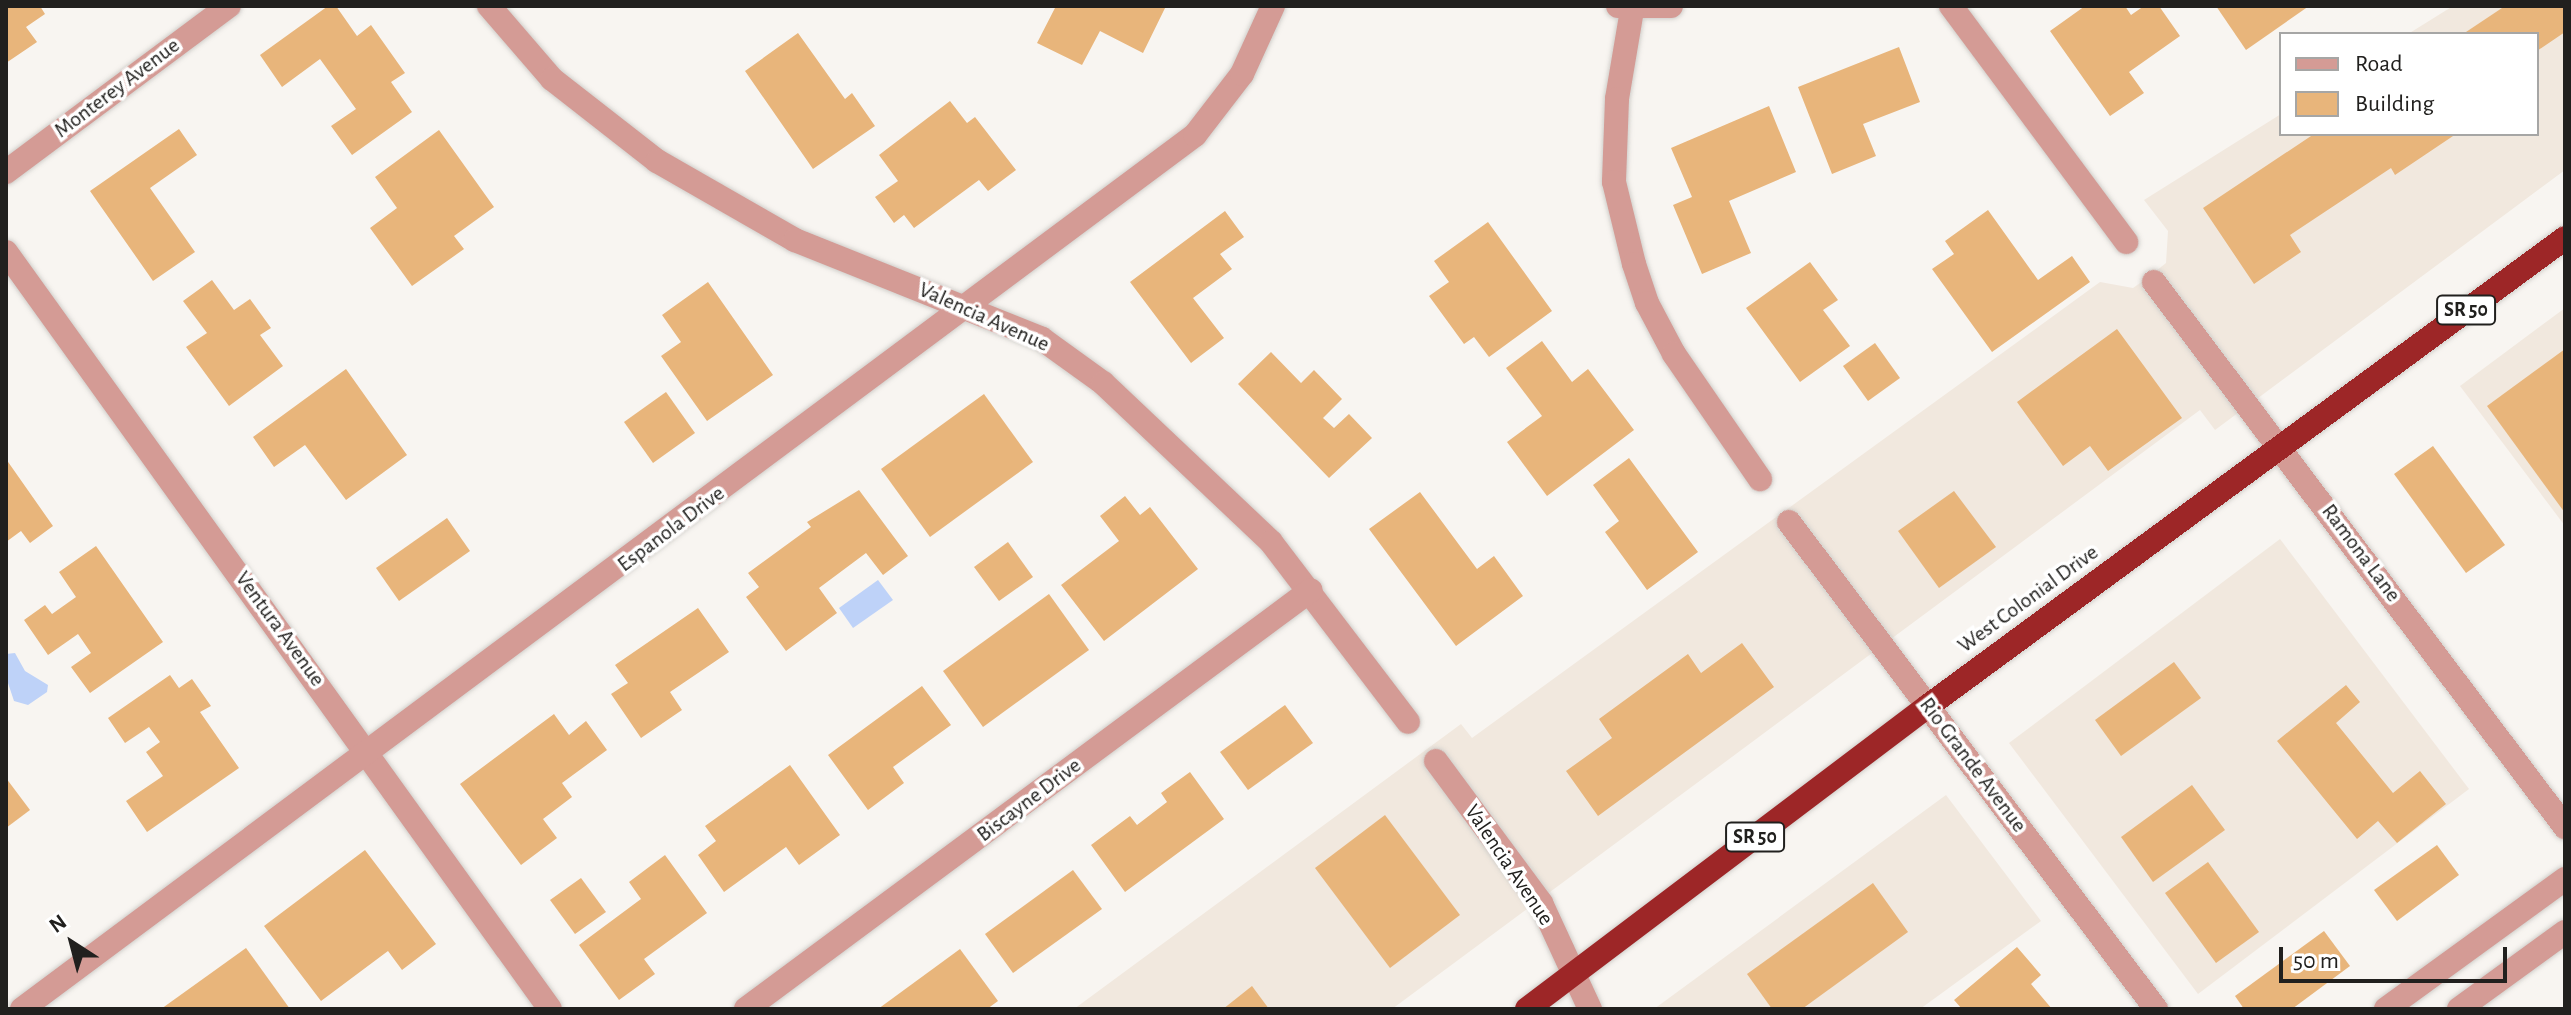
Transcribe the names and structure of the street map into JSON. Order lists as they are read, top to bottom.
{
  "streets": {
    "highway": ["SR 50", "West Colonial Drive"],
    "street": [
      "Monterey Avenue",
      "Valencia Avenue",
      "Espanola Drive",
      "Ramona Lane",
      "Ventura Avenue",
      "Rio Grande Avenue",
      "Biscayne Drive"
    ]
  },
  "crossings": [
    ["Valencia Avenue", "Espanola Drive"],
    ["Valencia Avenue", "West Colonial Drive"],
    ["Valencia Avenue", "Biscayne Drive"],
    ["Espanola Drive", "Ventura Avenue"],
    ["Ramona Lane", "West Colonial Drive"],
    ["West Colonial Drive", "Rio Grande Avenue"]
  ],
  "legend": ["Road", "Building"],
  "scale_bar": "50 m",
  "north": "top left"
}
